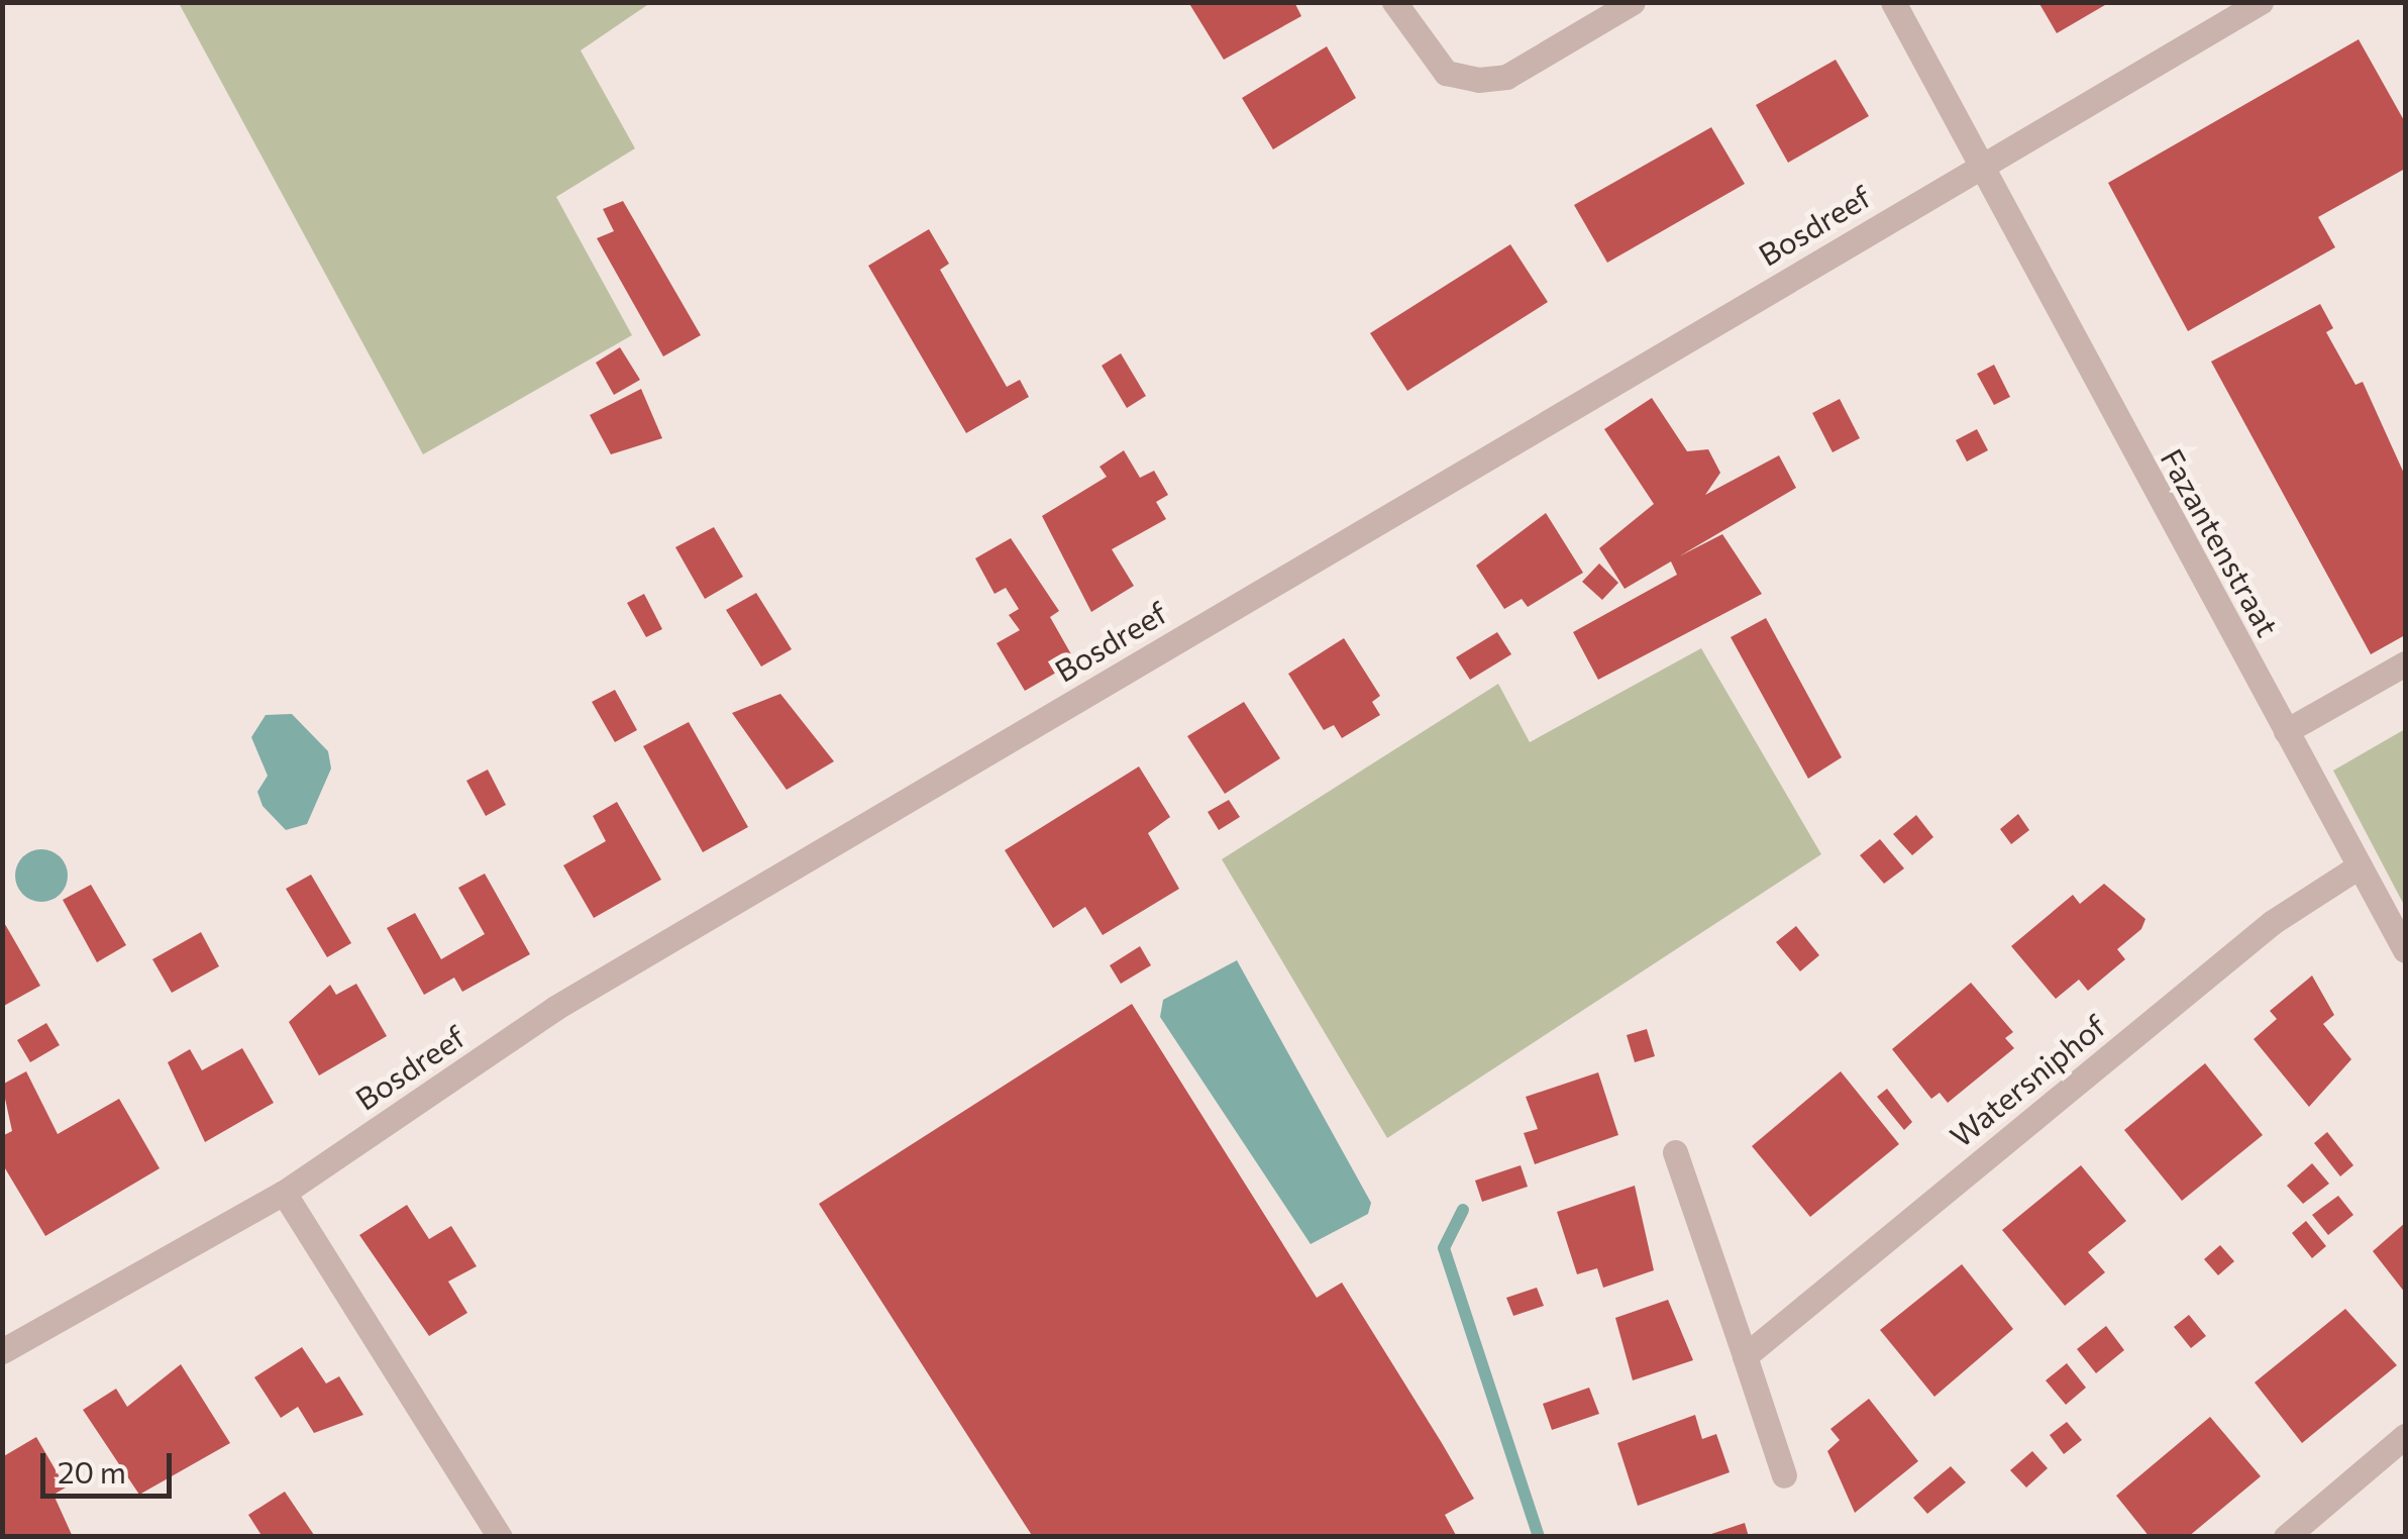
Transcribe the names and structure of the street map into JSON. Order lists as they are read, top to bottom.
{
  "streets": {
    "street": ["Bosdreef", "Fazantenstraat", "Watersniphof"]
  },
  "crossings": [
    ["Bosdreef", "Fazantenstraat"],
    ["Fazantenstraat", "Watersniphof"]
  ],
  "scale_bar": "20 m"
}
